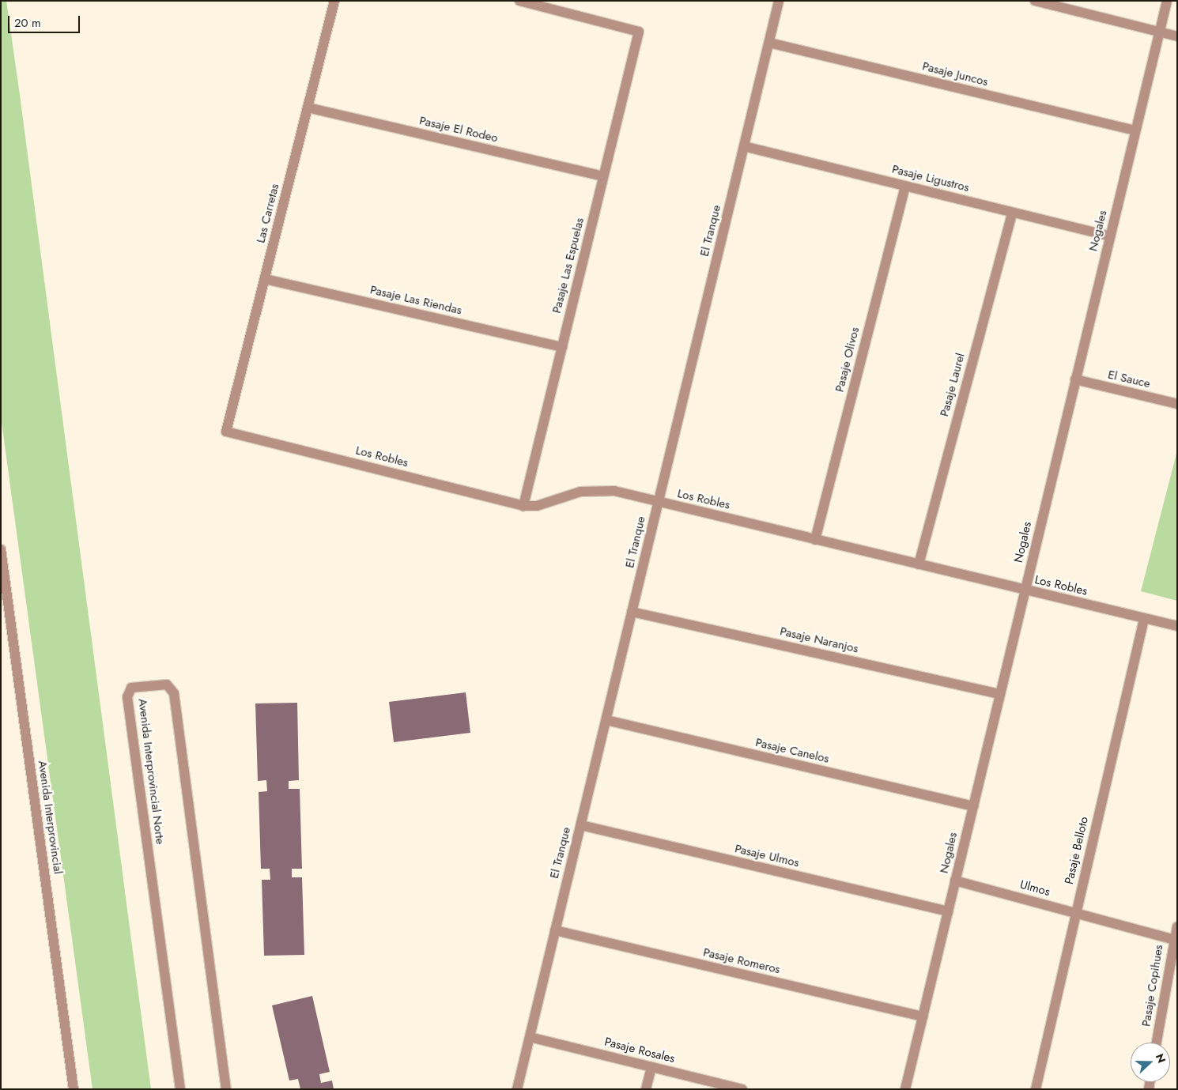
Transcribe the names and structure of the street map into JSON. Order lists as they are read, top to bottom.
{
  "streets": {
    "street": [
      "Pasaje Juncos",
      "Pasaje El Rodeo",
      "Pasaje Ligustros",
      "Las Carretas",
      "El Tranque",
      "Nogales",
      "Pasaje Las Espuelas",
      "Pasaje Las Riendas",
      "Pasaje Olivos",
      "El Sauce",
      "Pasaje Laurel",
      "Los Robles",
      "Pasaje Naranjos",
      "Pasaje Canelos",
      "Avenida Interprovincial Norte",
      "Avenida Interprovincial",
      "Pasaje Belloto",
      "Pasaje Ulmos",
      "Ulmos",
      "Pasaje Romeros",
      "Pasaje Copihues",
      "Pasaje Rosales"
    ]
  },
  "crossings": [
    ["Pasaje Juncos", "El Tranque"],
    ["Pasaje Juncos", "Nogales"],
    ["Pasaje El Rodeo", "Las Carretas"],
    ["Pasaje El Rodeo", "Pasaje Las Espuelas"],
    ["Pasaje Ligustros", "El Tranque"],
    ["Pasaje Ligustros", "Nogales"],
    ["Pasaje Ligustros", "Pasaje Olivos"],
    ["Pasaje Ligustros", "Pasaje Laurel"],
    ["Las Carretas", "Pasaje Las Riendas"],
    ["Las Carretas", "Los Robles"],
    ["El Tranque", "Los Robles"],
    ["El Tranque", "Pasaje Naranjos"],
    ["El Tranque", "Pasaje Canelos"],
    ["El Tranque", "Pasaje Ulmos"],
    ["El Tranque", "Pasaje Romeros"],
    ["El Tranque", "Pasaje Rosales"],
    ["Nogales", "El Sauce"],
    ["Nogales", "Los Robles"],
    ["Nogales", "Pasaje Naranjos"],
    ["Nogales", "Pasaje Canelos"],
    ["Nogales", "Pasaje Ulmos"],
    ["Nogales", "Ulmos"],
    ["Nogales", "Pasaje Romeros"],
    ["Pasaje Las Espuelas", "Pasaje Las Riendas"],
    ["Pasaje Las Espuelas", "Los Robles"],
    ["Pasaje Olivos", "Los Robles"],
    ["Pasaje Laurel", "Los Robles"],
    ["Los Robles", "Pasaje Belloto"],
    ["Pasaje Belloto", "Ulmos"],
    ["Ulmos", "Pasaje Copihues"]
  ],
  "scale_bar": "20 m",
  "north": "right"
}
